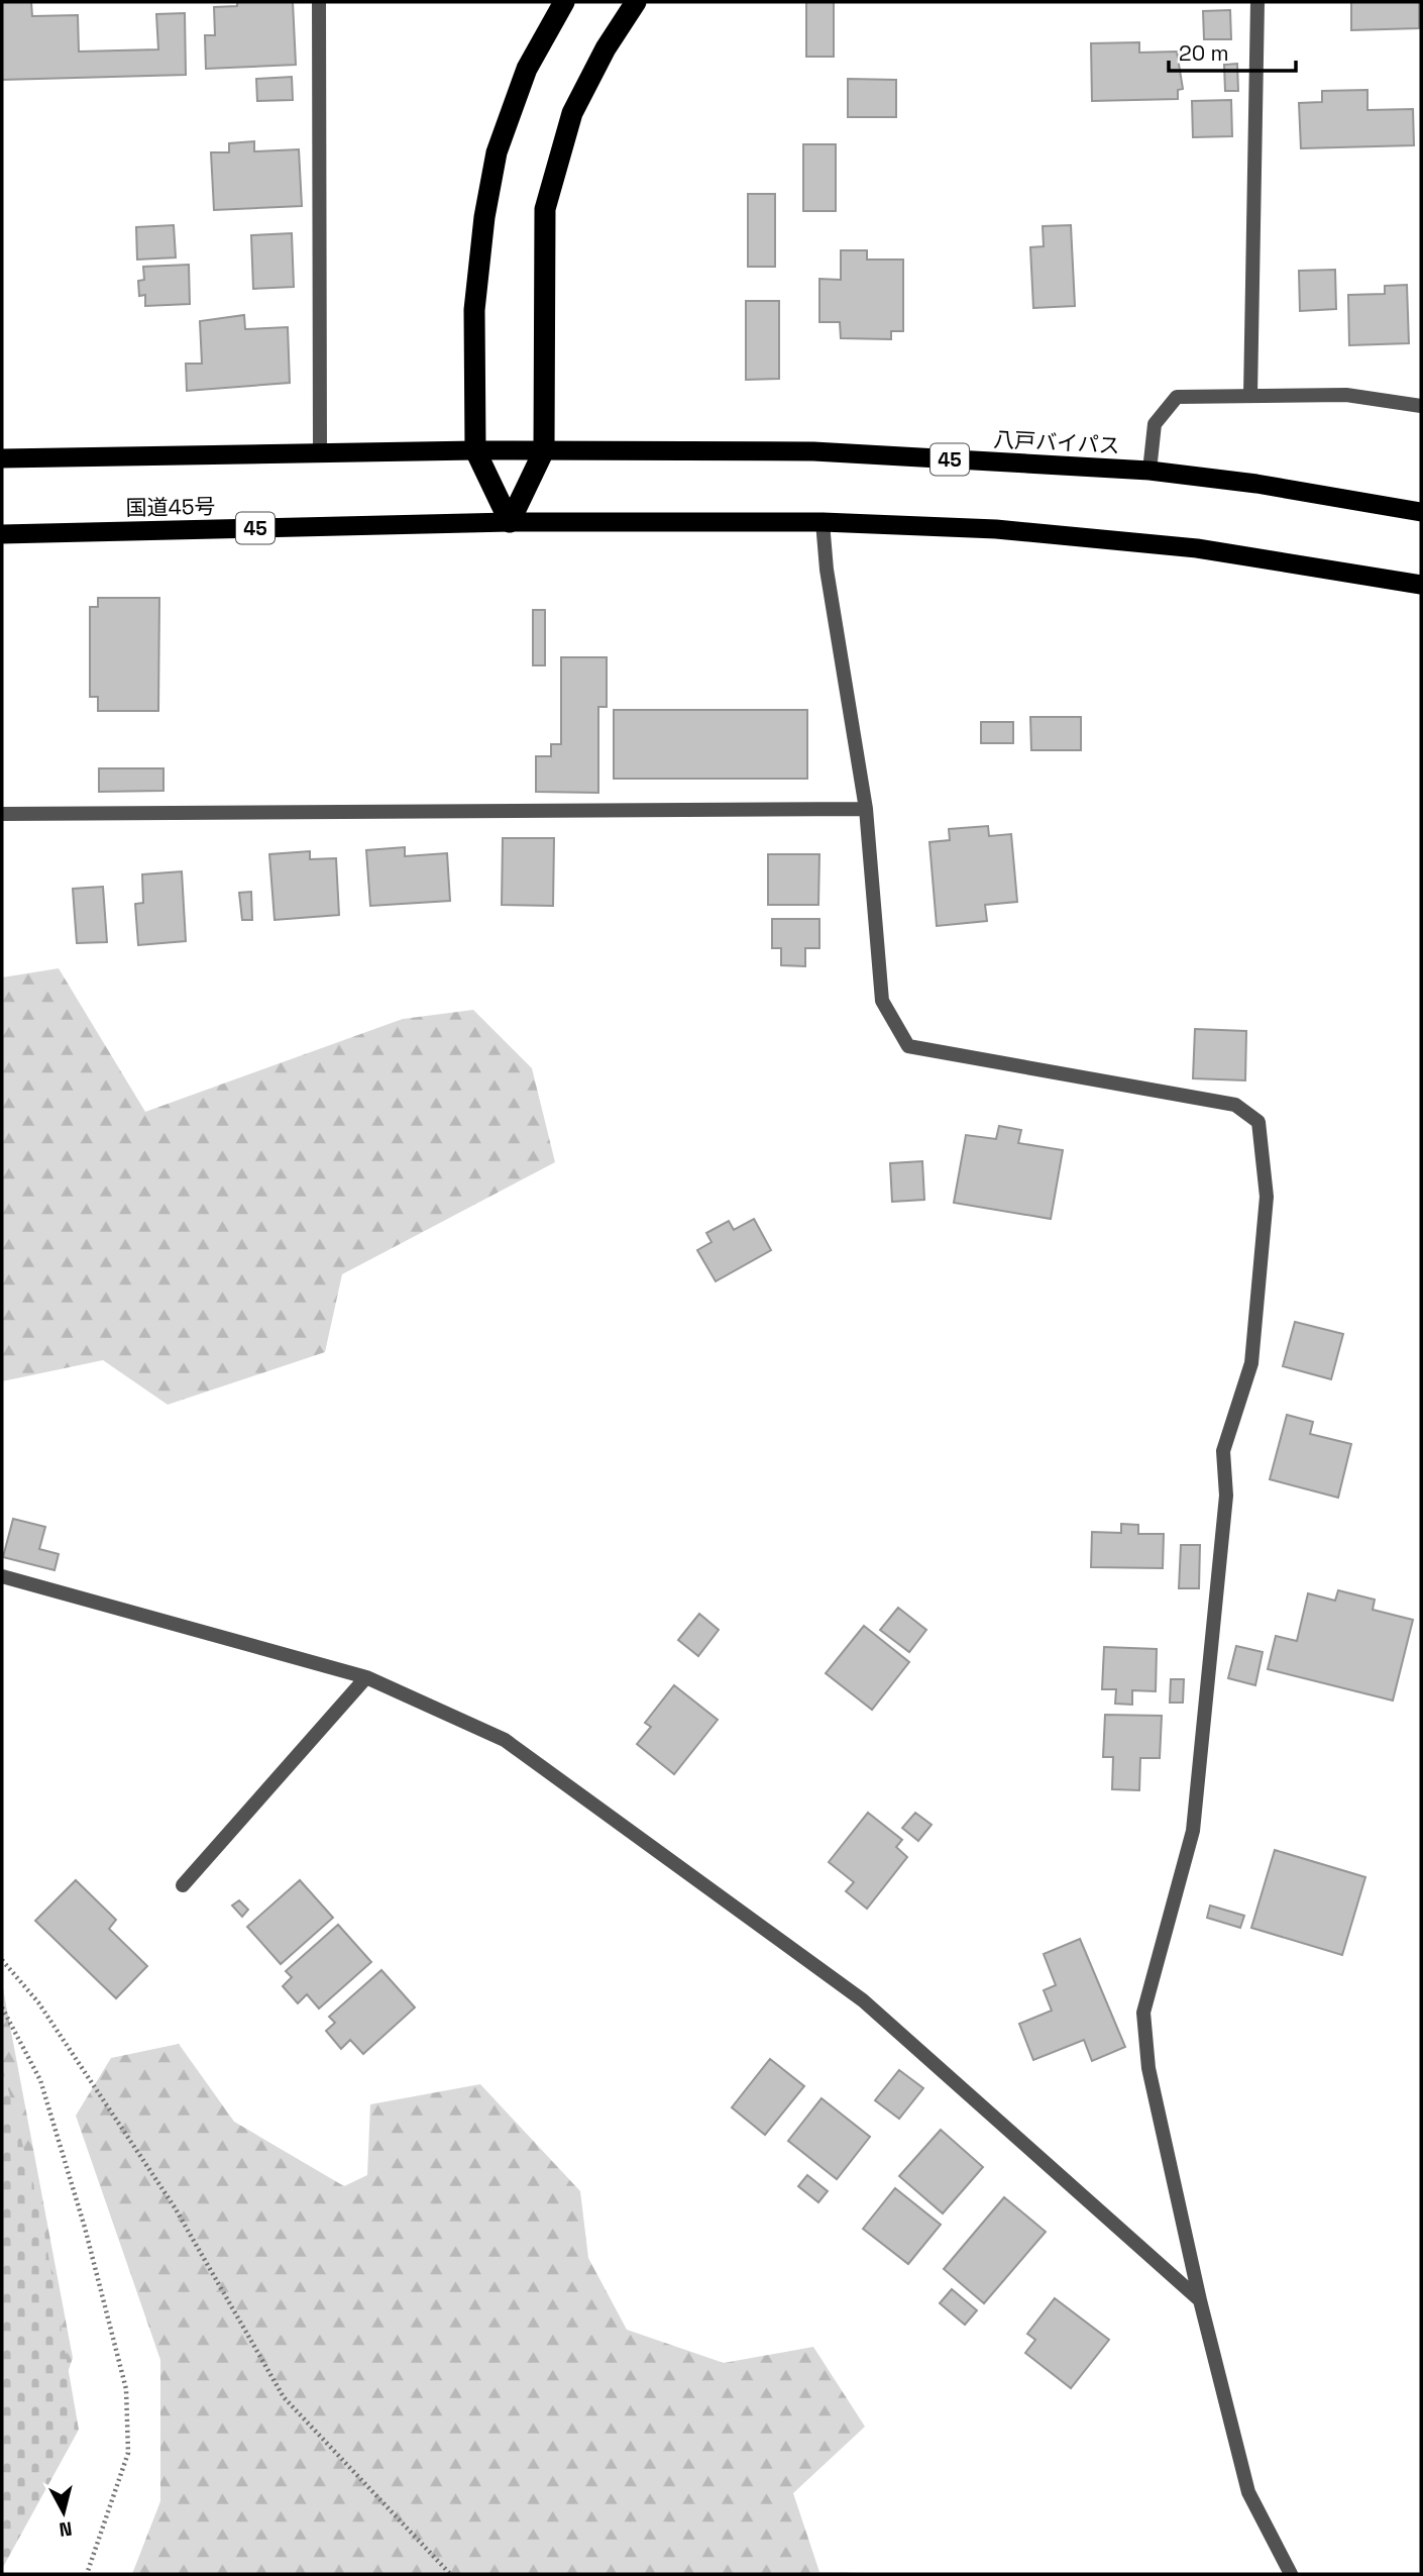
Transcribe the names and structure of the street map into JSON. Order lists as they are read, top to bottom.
{
  "streets": {
    "highway": ["八戸バイパス", "45", "国道45号"]
  },
  "crossings": [
    ["八戸バイパス", "45"],
    ["45", "国道45号"]
  ],
  "scale_bar": "20 m",
  "north": "bottom"
}
